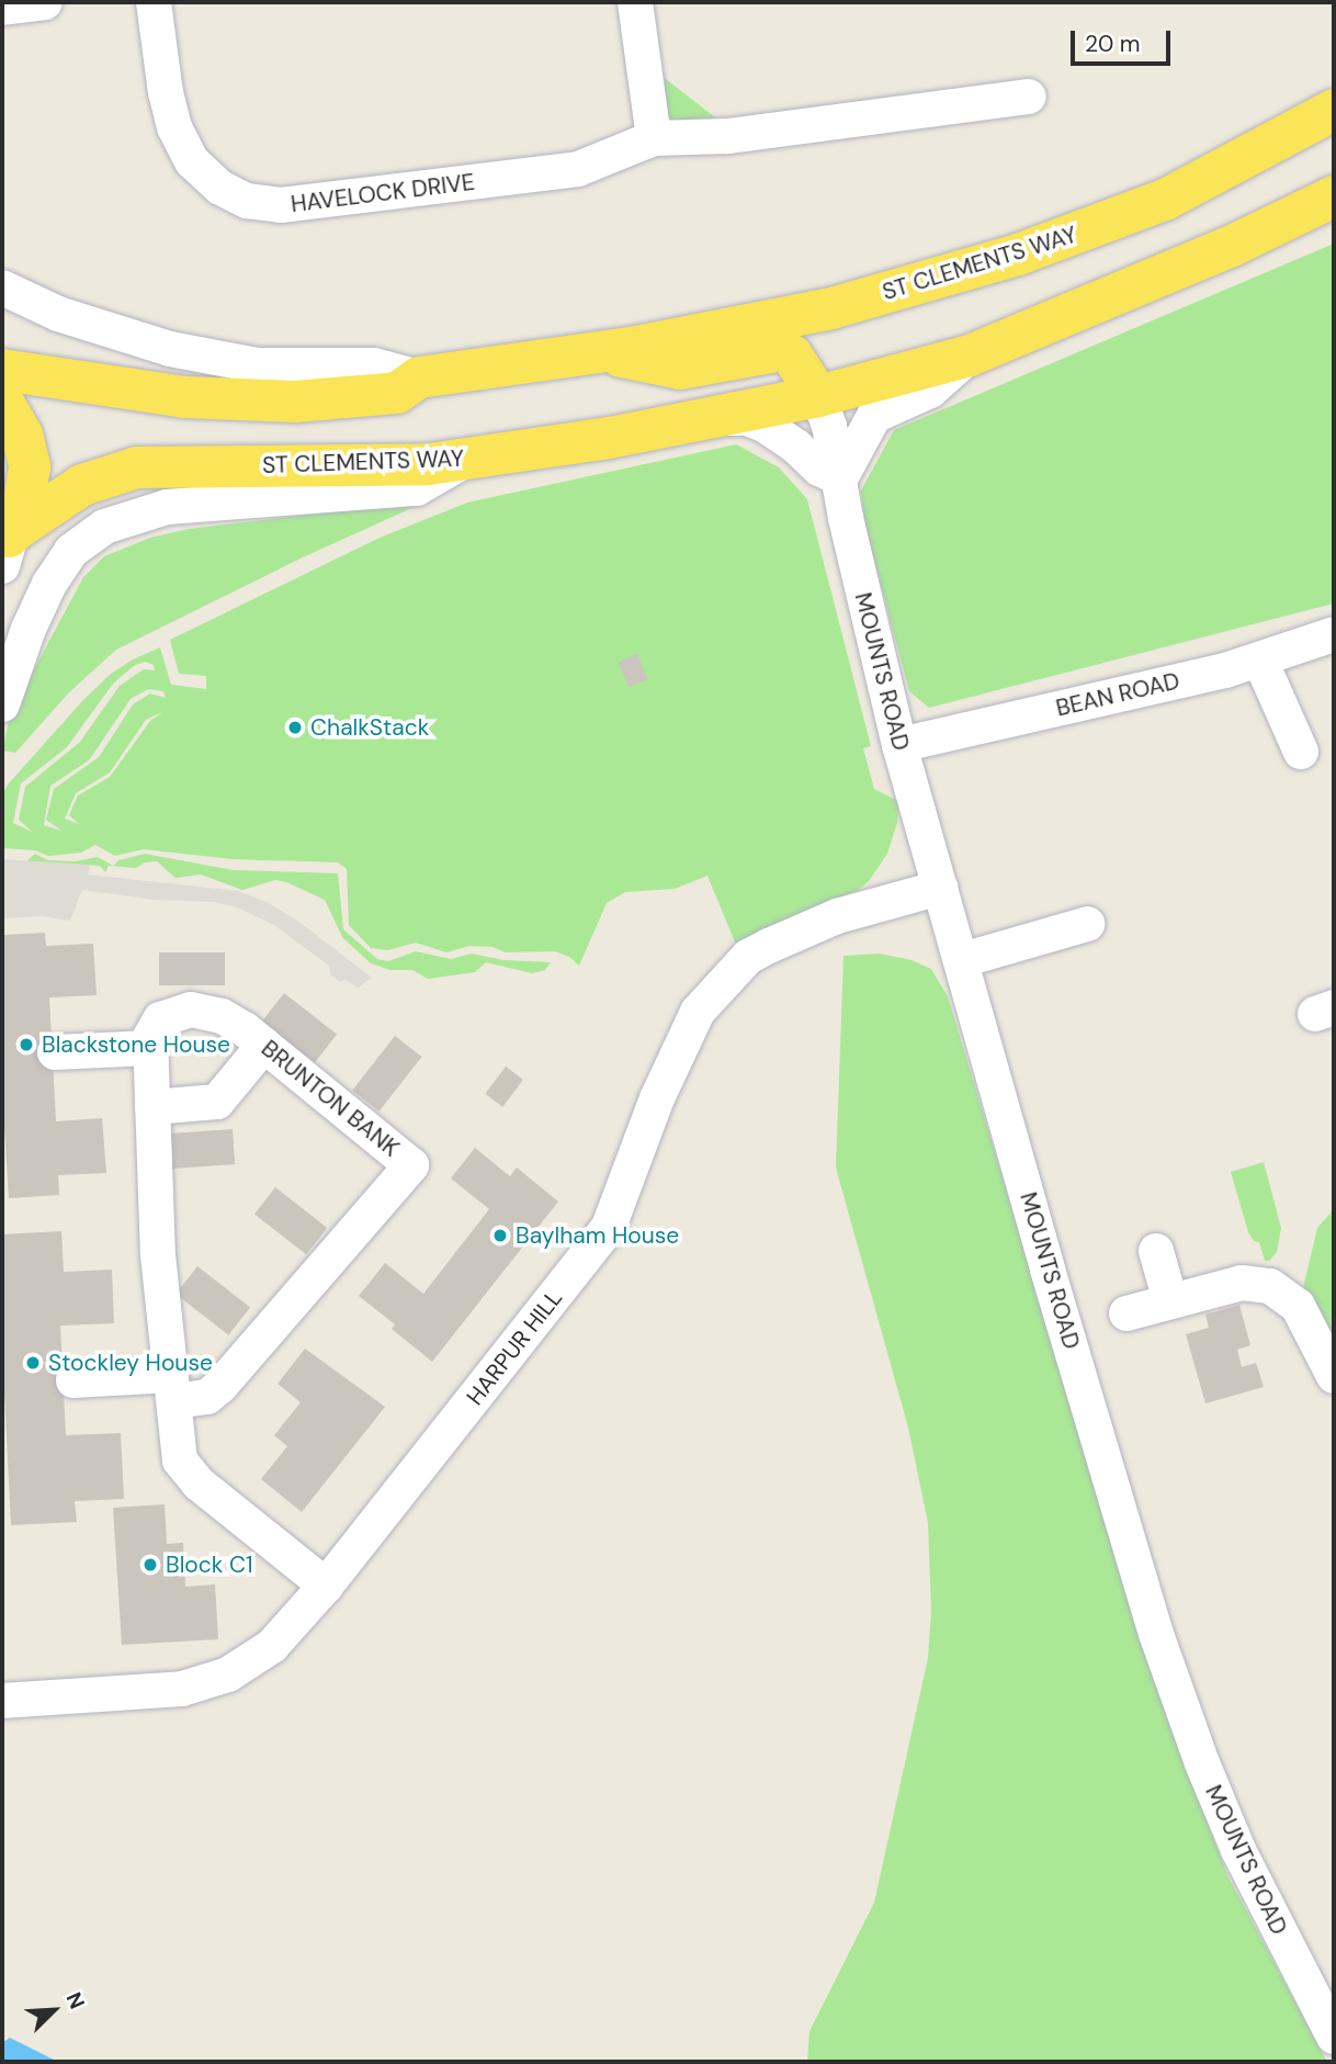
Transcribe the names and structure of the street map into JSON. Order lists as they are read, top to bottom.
{
  "streets": {
    "main road": ["ST CLEMENTS WAY"],
    "street": [
      "HAVELOCK DRIVE",
      "MOUNTS ROAD",
      "BEAN ROAD",
      "BRUNTON BANK",
      "HARPUR HILL"
    ]
  },
  "crossings": [
    ["ST CLEMENTS WAY", "MOUNTS ROAD"],
    ["MOUNTS ROAD", "BEAN ROAD"],
    ["MOUNTS ROAD", "HARPUR HILL"],
    ["BRUNTON BANK", "HARPUR HILL"]
  ],
  "places": [
    "ChalkStack",
    "Blackstone House",
    "Baylham House",
    "Stockley House",
    "Block C1"
  ],
  "scale_bar": "20 m",
  "north": "top right"
}
